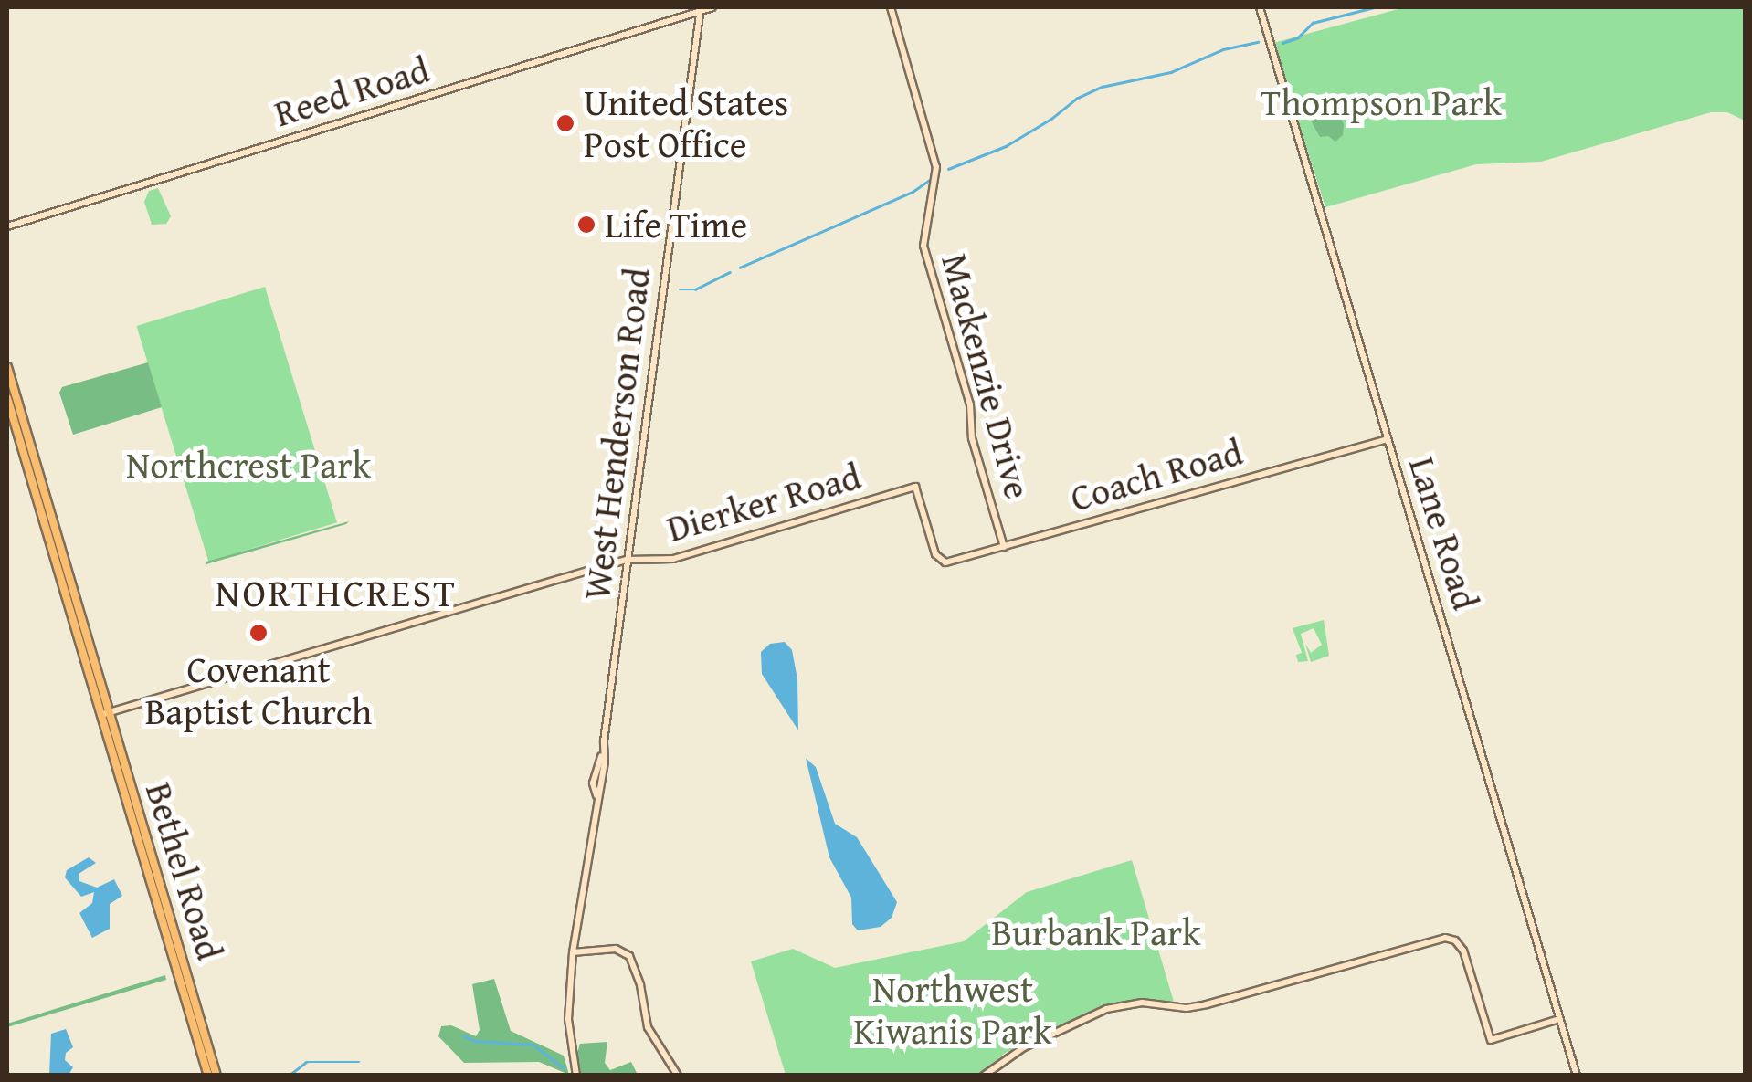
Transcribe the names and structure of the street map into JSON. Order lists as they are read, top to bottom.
{
  "streets": {
    "main road": ["Bethel Road"],
    "street": [
      "Reed Road",
      "Mackenzie Drive",
      "West Henderson Road",
      "Coach Road",
      "Dierker Road",
      "Lane Road"
    ]
  },
  "crossings": [
    ["Reed Road", "West Henderson Road"],
    ["Mackenzie Drive", "Coach Road"],
    ["West Henderson Road", "Dierker Road"],
    ["Coach Road", "Dierker Road"],
    ["Coach Road", "Lane Road"],
    ["Dierker Road", "Bethel Road"]
  ],
  "districts": ["NORTHCREST"],
  "parks": [
    "Thompson Park",
    "Northcrest Park",
    "Burbank Park",
    "Northwest Kiwanis Park"
  ],
  "places": ["United States Post Office", "Life Time", "Covenant Baptist Church"]
}
